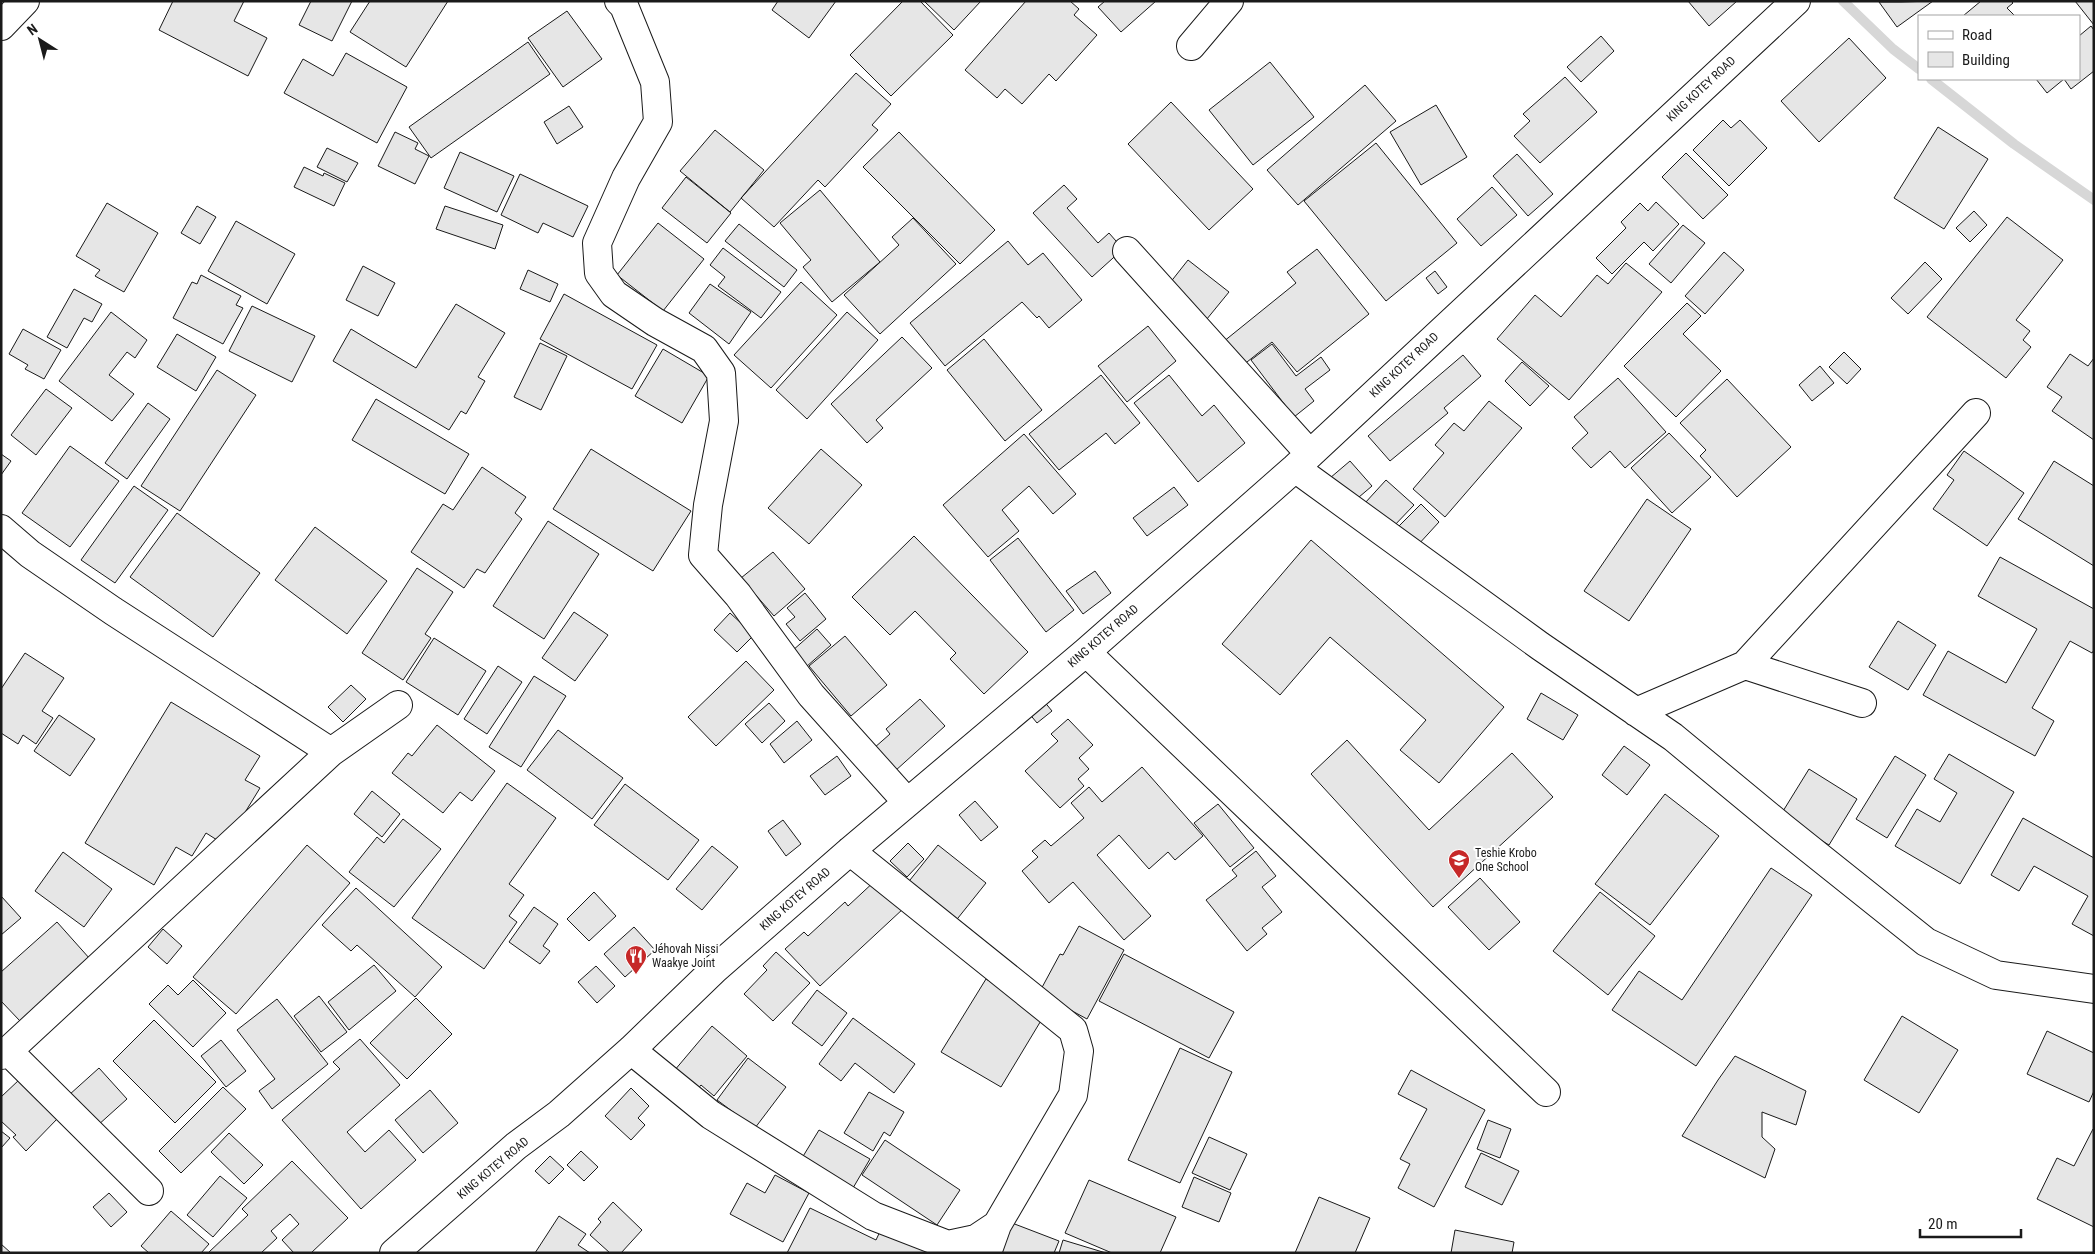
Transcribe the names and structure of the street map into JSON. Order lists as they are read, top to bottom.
{
  "streets": {
    "street": ["KING KOTEY ROAD"]
  },
  "places": {
    "school or university": ["Teshie Krobo One School"],
    "restaurant": ["Jéhovah Nissi Waakye Joint"]
  },
  "legend": ["Road", "Building"],
  "scale_bar": "20 m",
  "north": "top left"
}
